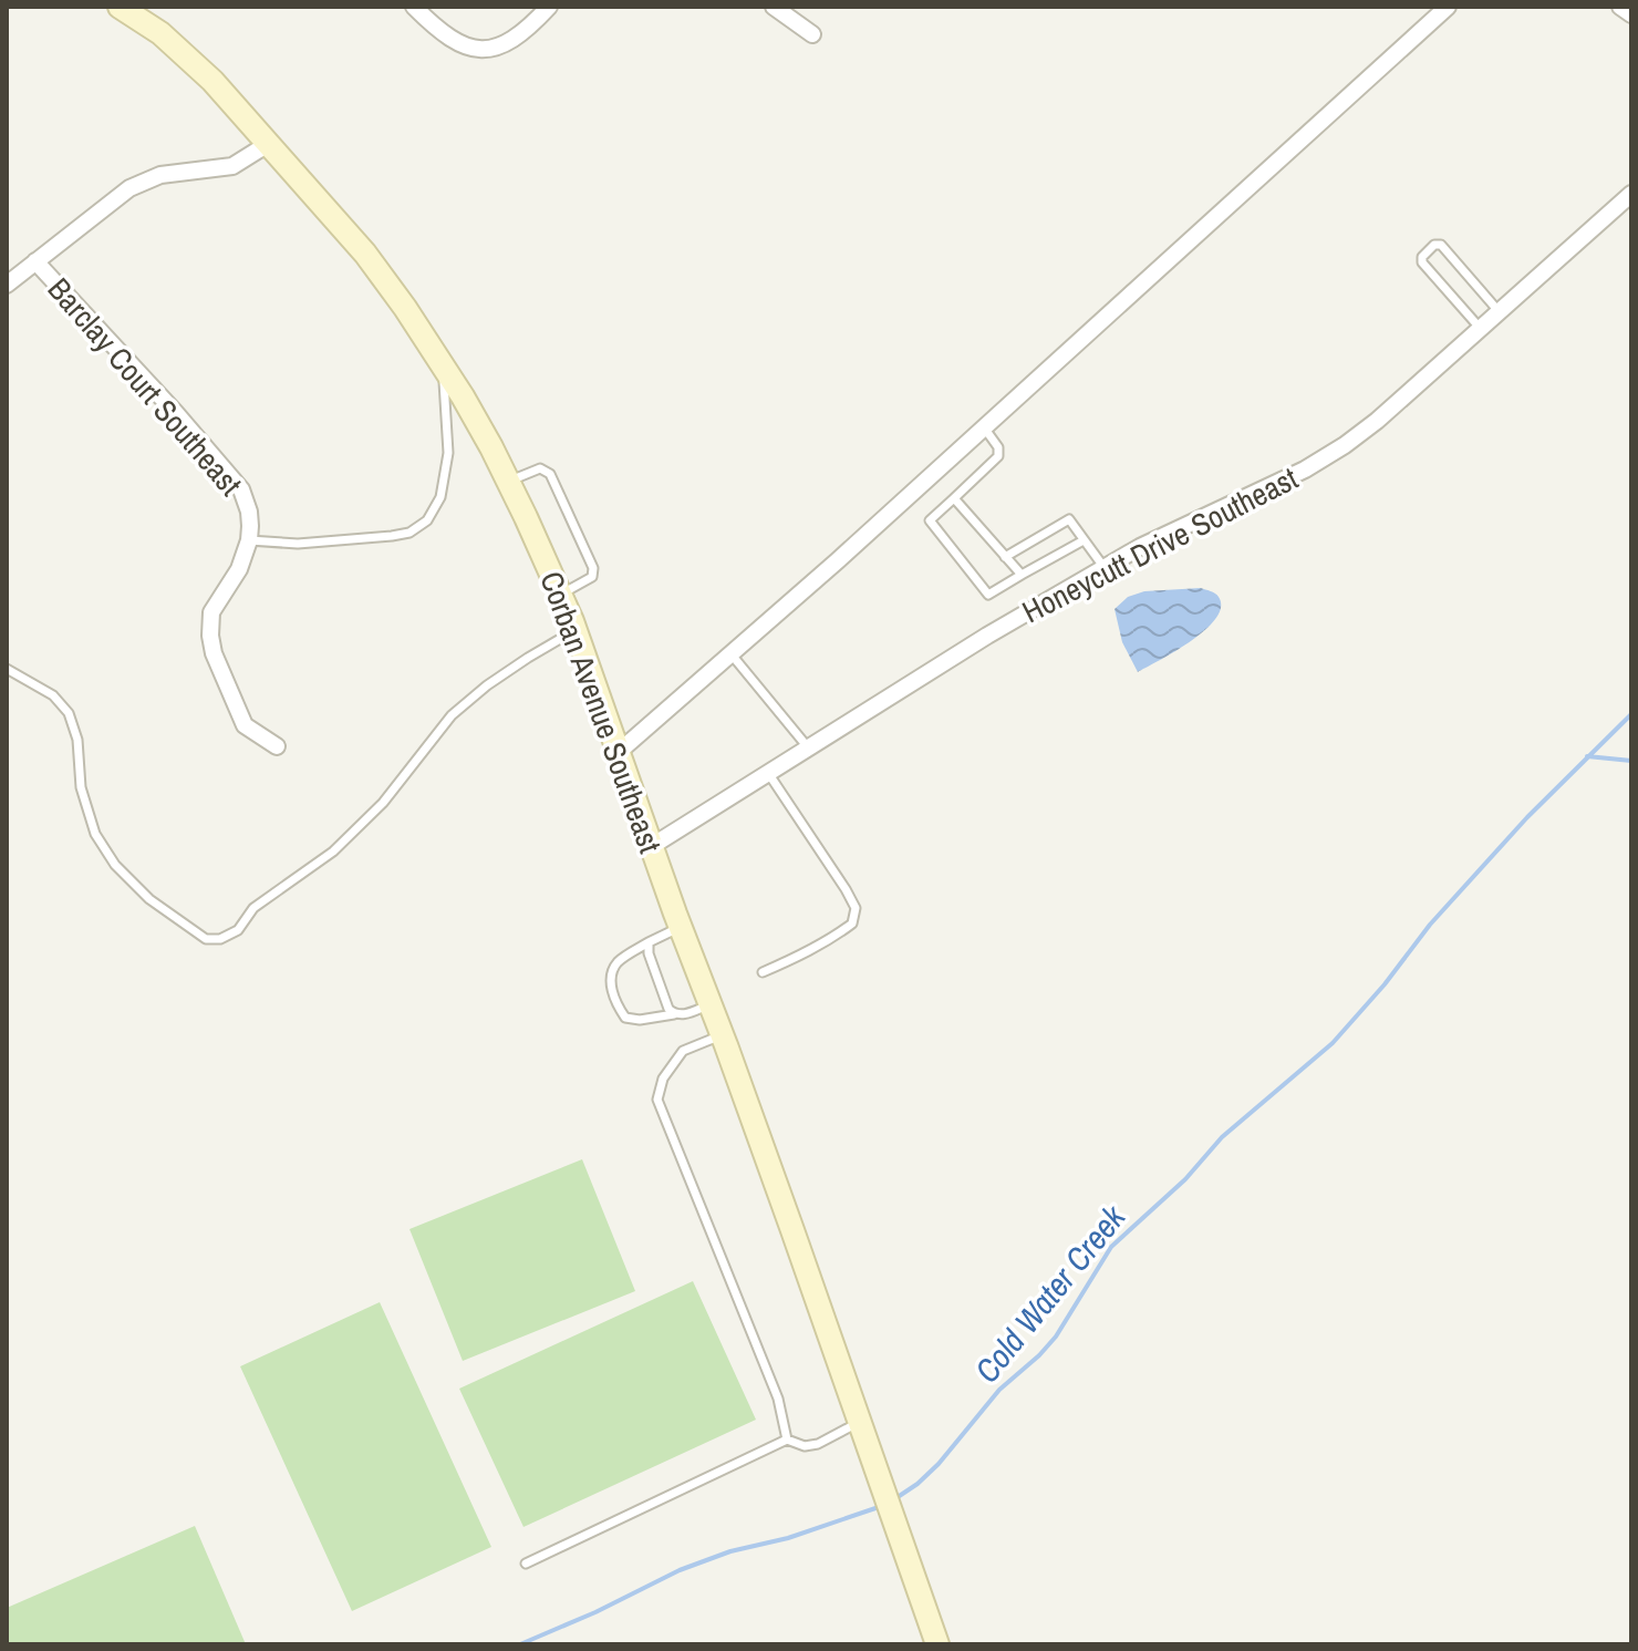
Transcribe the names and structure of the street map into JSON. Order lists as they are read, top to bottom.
{
  "streets": {
    "main road": ["Corban Avenue Southeast"],
    "street": ["Barclay Court Southeast", "Honeycutt Drive Southeast"]
  },
  "crossings": [
    ["Honeycutt Drive Southeast", "Corban Avenue Southeast"]
  ],
  "water": ["Cold Water Creek"]
}
